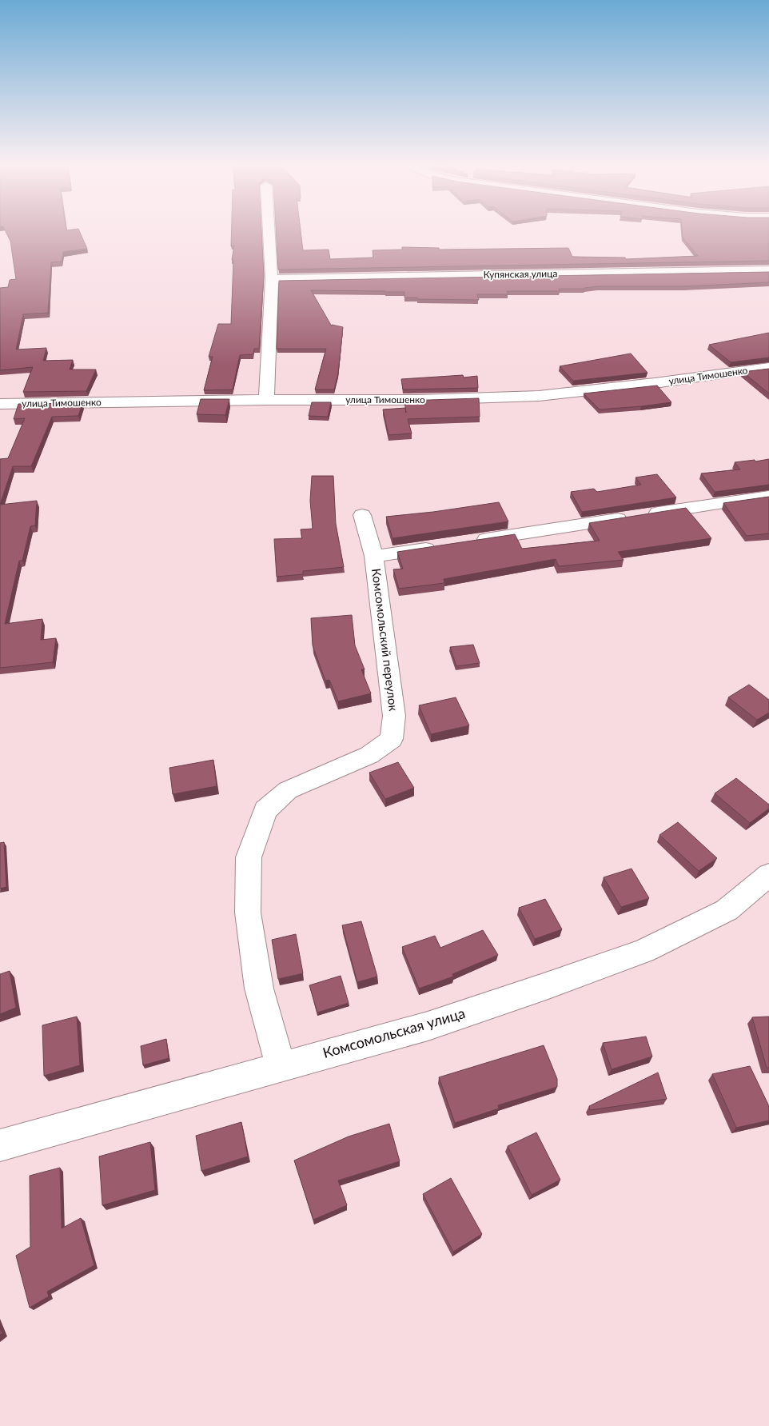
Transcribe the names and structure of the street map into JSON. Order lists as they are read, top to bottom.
{
  "streets": {
    "street": [
      "Купянская улица",
      "улица Тимошенко",
      "Комсомольский переулок",
      "Комсомольская улица"
    ]
  },
  "crossings": [
    ["Комсомольский переулок", "Комсомольская улица"]
  ]
}
